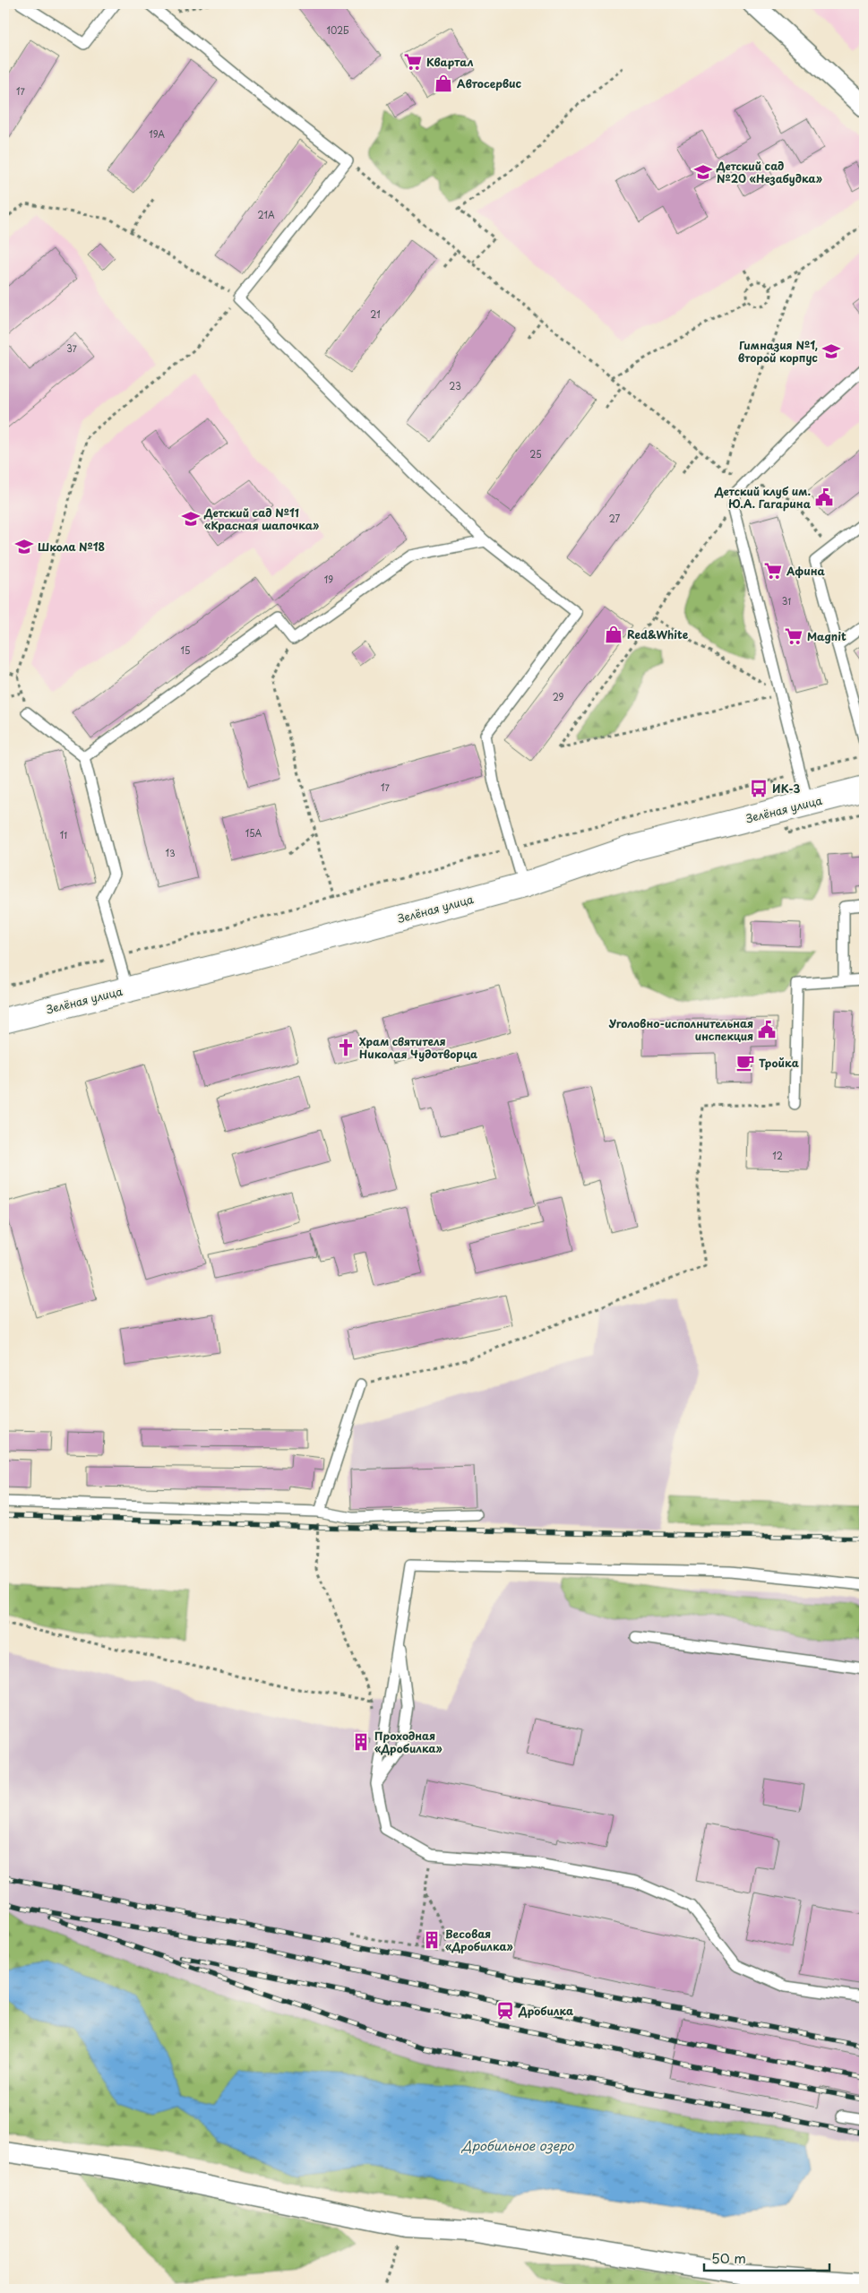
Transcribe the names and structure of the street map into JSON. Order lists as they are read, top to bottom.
{
  "streets": {
    "main road": ["Зелёная улица"]
  },
  "water": ["Дробильное озеро"],
  "places": {
    "supermarket": ["Квартал", "Афина", "Magnit"],
    "shop": ["Автосервис", "Red&White"],
    "school or university": [
      "Детский сад №20 «Незабудка»",
      "Гимназия №1, второй корпус",
      "Детский сад №11 «Красная шапочка»",
      "Школа №18"
    ],
    "public building": ["Детский клуб им. Ю.А. Гагарина", "Уголовно-исполнительная инспекция"],
    "bus stop": ["ИК-3"],
    "church": ["Храм святителя Николая Чудотворца"],
    "cafe": ["Тройка"],
    "building": ["Проходная «Дробилка»", "Весовая «Дробилка»"],
    "station": ["Дробилка"]
  },
  "house_numbers": [
    "102Б",
    "17",
    "19А",
    "21А",
    "21",
    "37",
    "23",
    "25",
    "27",
    "19",
    "31",
    "15",
    "29",
    "17",
    "15А",
    "11",
    "13",
    "12"
  ],
  "scale_bar": "50 m"
}
